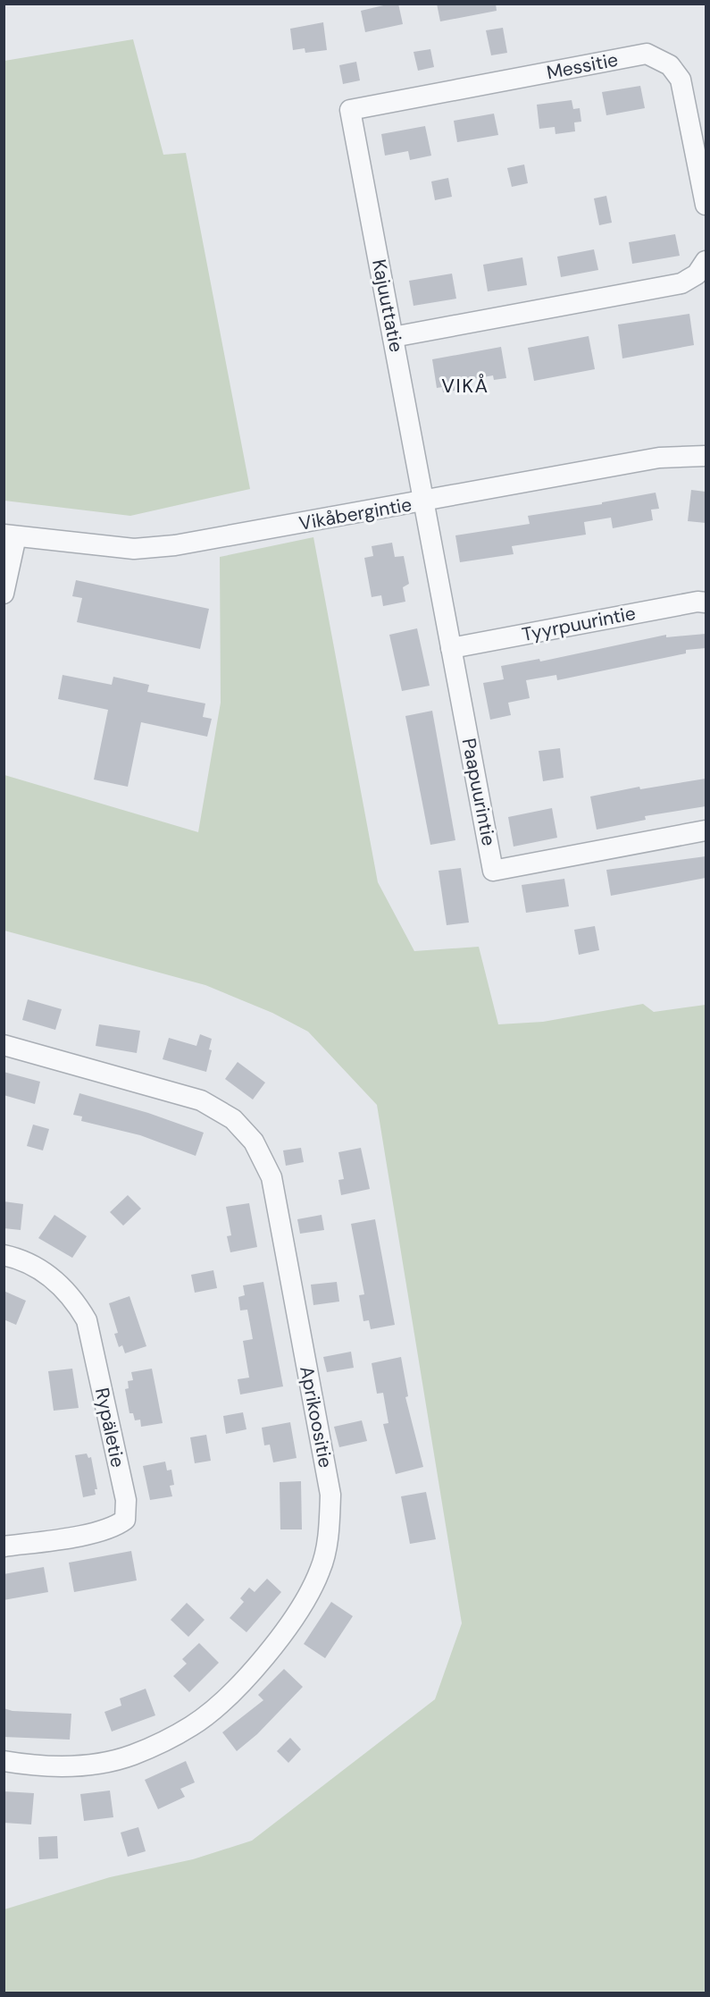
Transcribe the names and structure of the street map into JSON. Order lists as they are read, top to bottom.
{
  "streets": {
    "street": [
      "Messitie",
      "Kajuuttatie",
      "Vikåbergintie",
      "Tyyrpuurintie",
      "Paapuurintie",
      "Aprikoositie",
      "Rypäletie"
    ]
  },
  "crossings": [
    ["Messitie", "Kajuuttatie"],
    ["Kajuuttatie", "Vikåbergintie"],
    ["Kajuuttatie", "Paapuurintie"],
    ["Vikåbergintie", "Paapuurintie"],
    ["Tyyrpuurintie", "Paapuurintie"]
  ],
  "districts": ["VIKÅ"]
}
